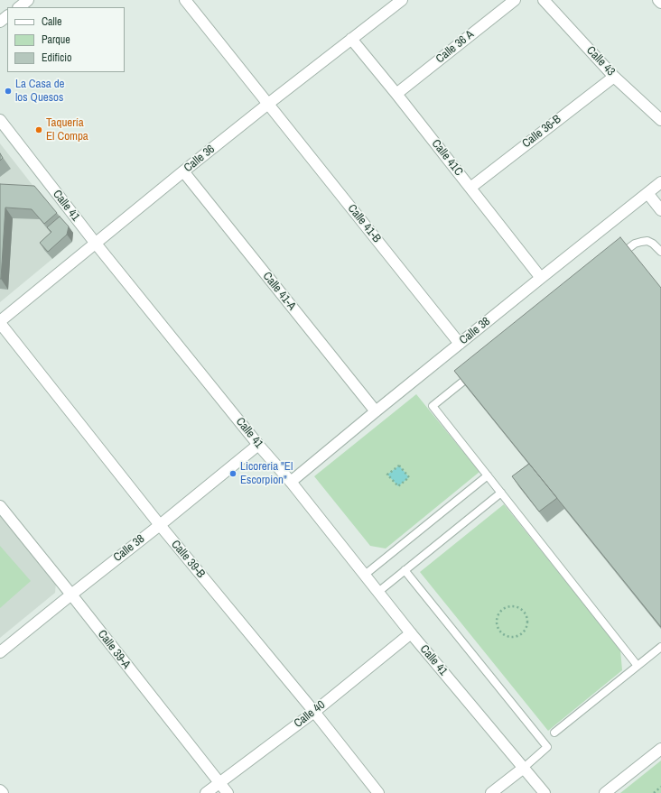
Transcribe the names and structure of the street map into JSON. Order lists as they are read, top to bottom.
{
  "streets": {
    "street": [
      "Calle 36 A",
      "Calle 43",
      "Calle 36-B",
      "Calle 41C",
      "Calle 36",
      "Calle 41",
      "Calle 41-B",
      "Calle 41-A",
      "Calle 38",
      "Calle 39-B",
      "Calle 39-A",
      "Calle 40"
    ]
  },
  "crossings": [
    ["Calle 36 A", "Calle 41C"],
    ["Calle 43", "Calle 36-B"],
    ["Calle 36-B", "Calle 41C"],
    ["Calle 41C", "Calle 36"],
    ["Calle 41C", "Calle 38"],
    ["Calle 36", "Calle 41"],
    ["Calle 36", "Calle 41-B"],
    ["Calle 36", "Calle 41-A"],
    ["Calle 36", "Calle 39-B"],
    ["Calle 41", "Calle 38"],
    ["Calle 41", "Calle 40"],
    ["Calle 41-B", "Calle 38"],
    ["Calle 41-A", "Calle 38"],
    ["Calle 38", "Calle 39-B"],
    ["Calle 38", "Calle 39-A"],
    ["Calle 39-B", "Calle 40"],
    ["Calle 39-A", "Calle 40"]
  ],
  "places": ["La Casa de los Quesos", "Taquería El Compa", "Licoreria \"El Escorpion\""],
  "legend": ["Calle", "Parque", "Edificio"]
}
